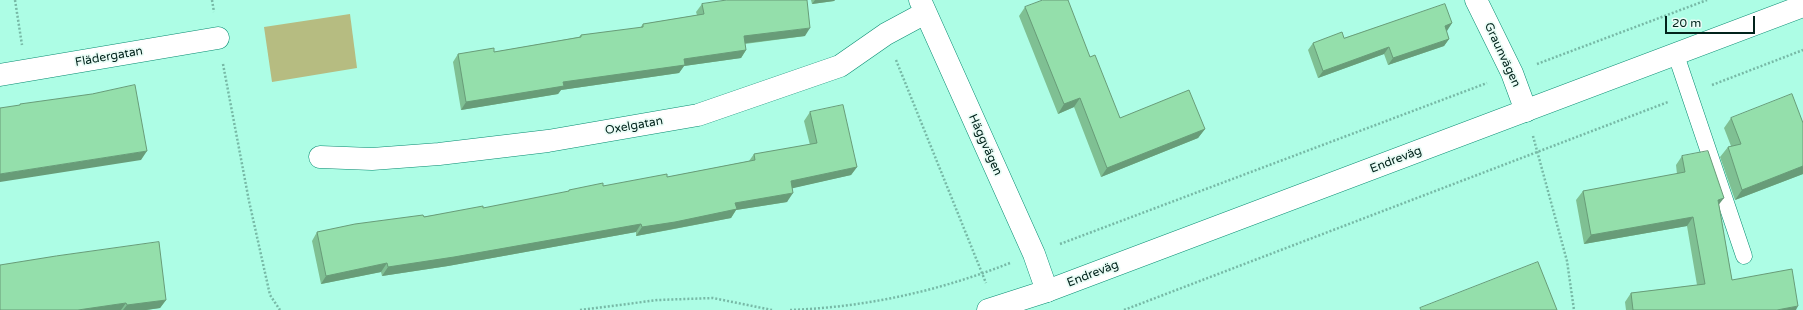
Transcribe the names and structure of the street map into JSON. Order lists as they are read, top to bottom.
{
  "streets": {
    "street": [
      "Graunvägen",
      "Flädergatan",
      "Oxelgatan",
      "Häggvägen",
      "Endreväg"
    ]
  },
  "crossings": [
    ["Graunvägen", "Endreväg"],
    ["Oxelgatan", "Häggvägen"],
    ["Häggvägen", "Endreväg"]
  ],
  "scale_bar": "20 m"
}
